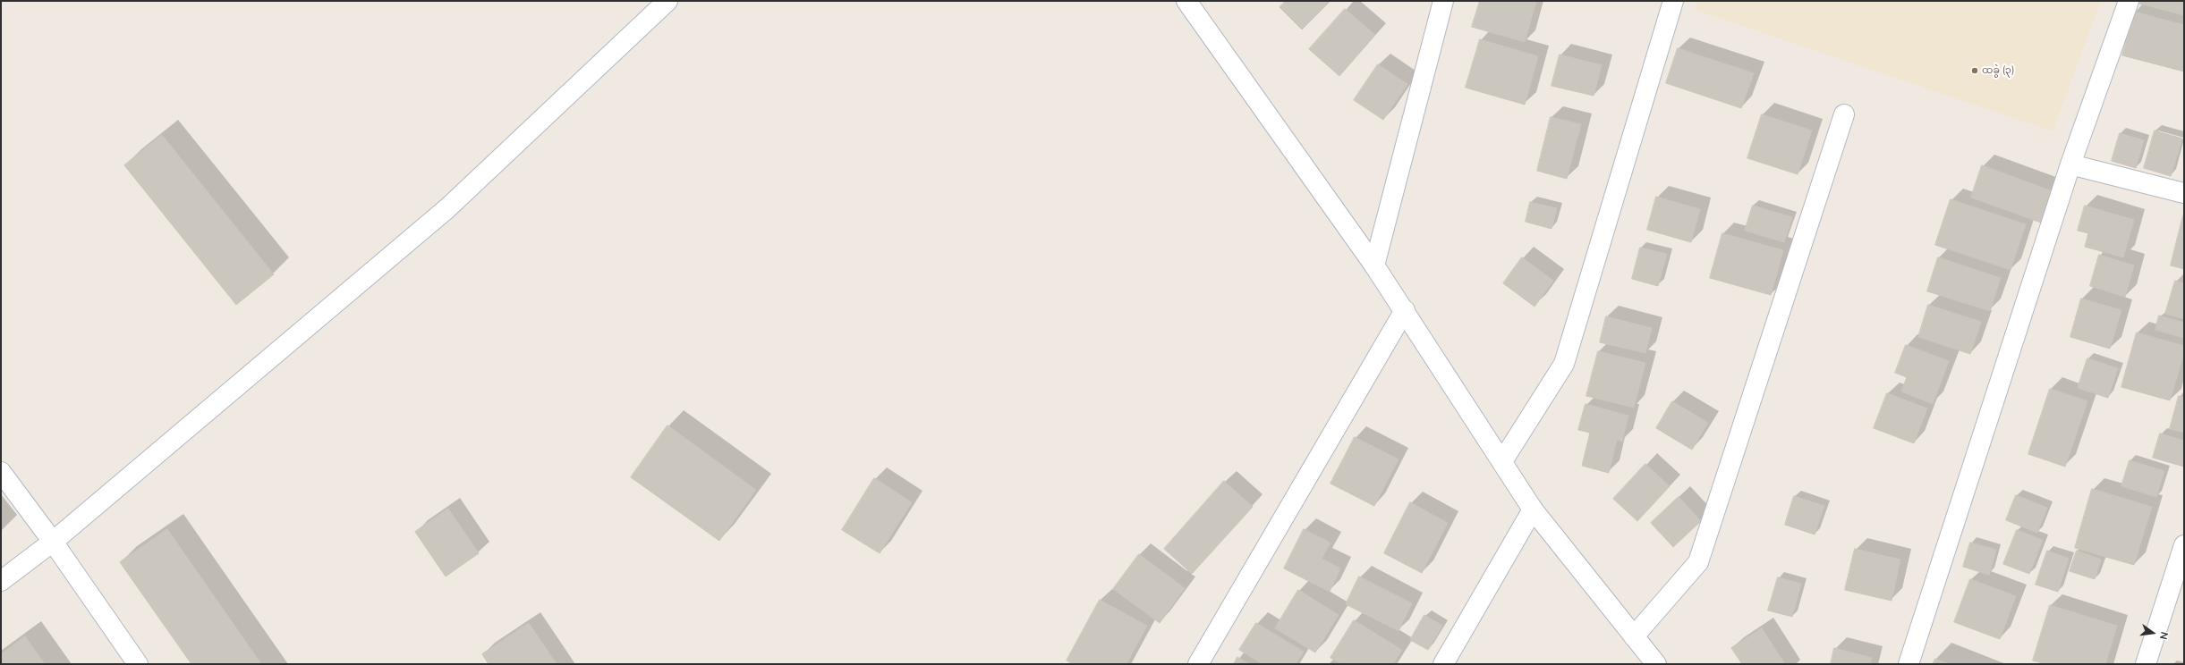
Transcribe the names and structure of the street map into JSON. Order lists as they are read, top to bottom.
{
  "places": ["ထခွဲ (၃)"],
  "north": "right"
}
